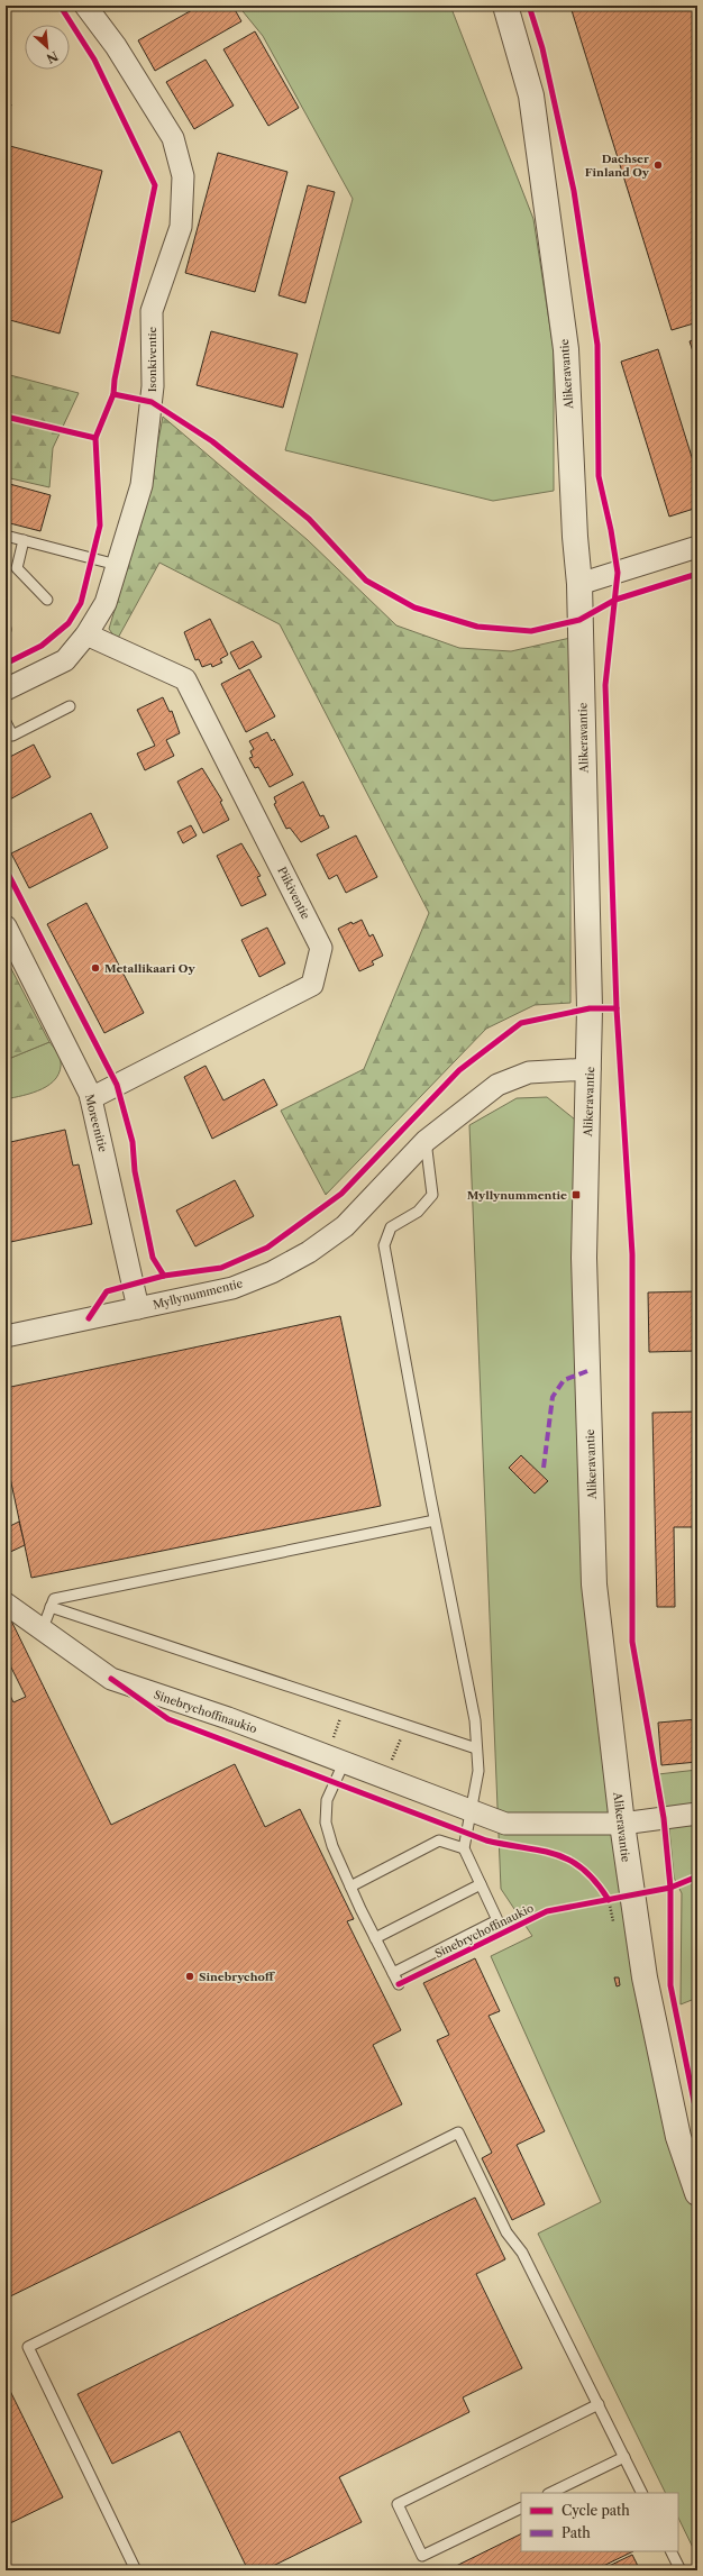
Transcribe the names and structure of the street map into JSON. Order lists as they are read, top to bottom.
{
  "streets": {
    "street": [
      "Isonkiventie",
      "Alikeravantie",
      "Piikiventie",
      "Moreenitie",
      "Myllynummentie",
      "Sinebrychoffinaukio"
    ]
  },
  "crossings": [
    ["Isonkiventie", "Piikiventie"],
    ["Alikeravantie", "Myllynummentie"],
    ["Alikeravantie", "Sinebrychoffinaukio"],
    ["Piikiventie", "Moreenitie"],
    ["Moreenitie", "Myllynummentie"]
  ],
  "places": {
    "other": ["Dachser Finland Oy", "Metallikaari Oy", "Sinebrychoff"],
    "transit": ["Myllynummentie"]
  },
  "legend": ["Cycle path", "Path"],
  "north": "bottom right"
}
